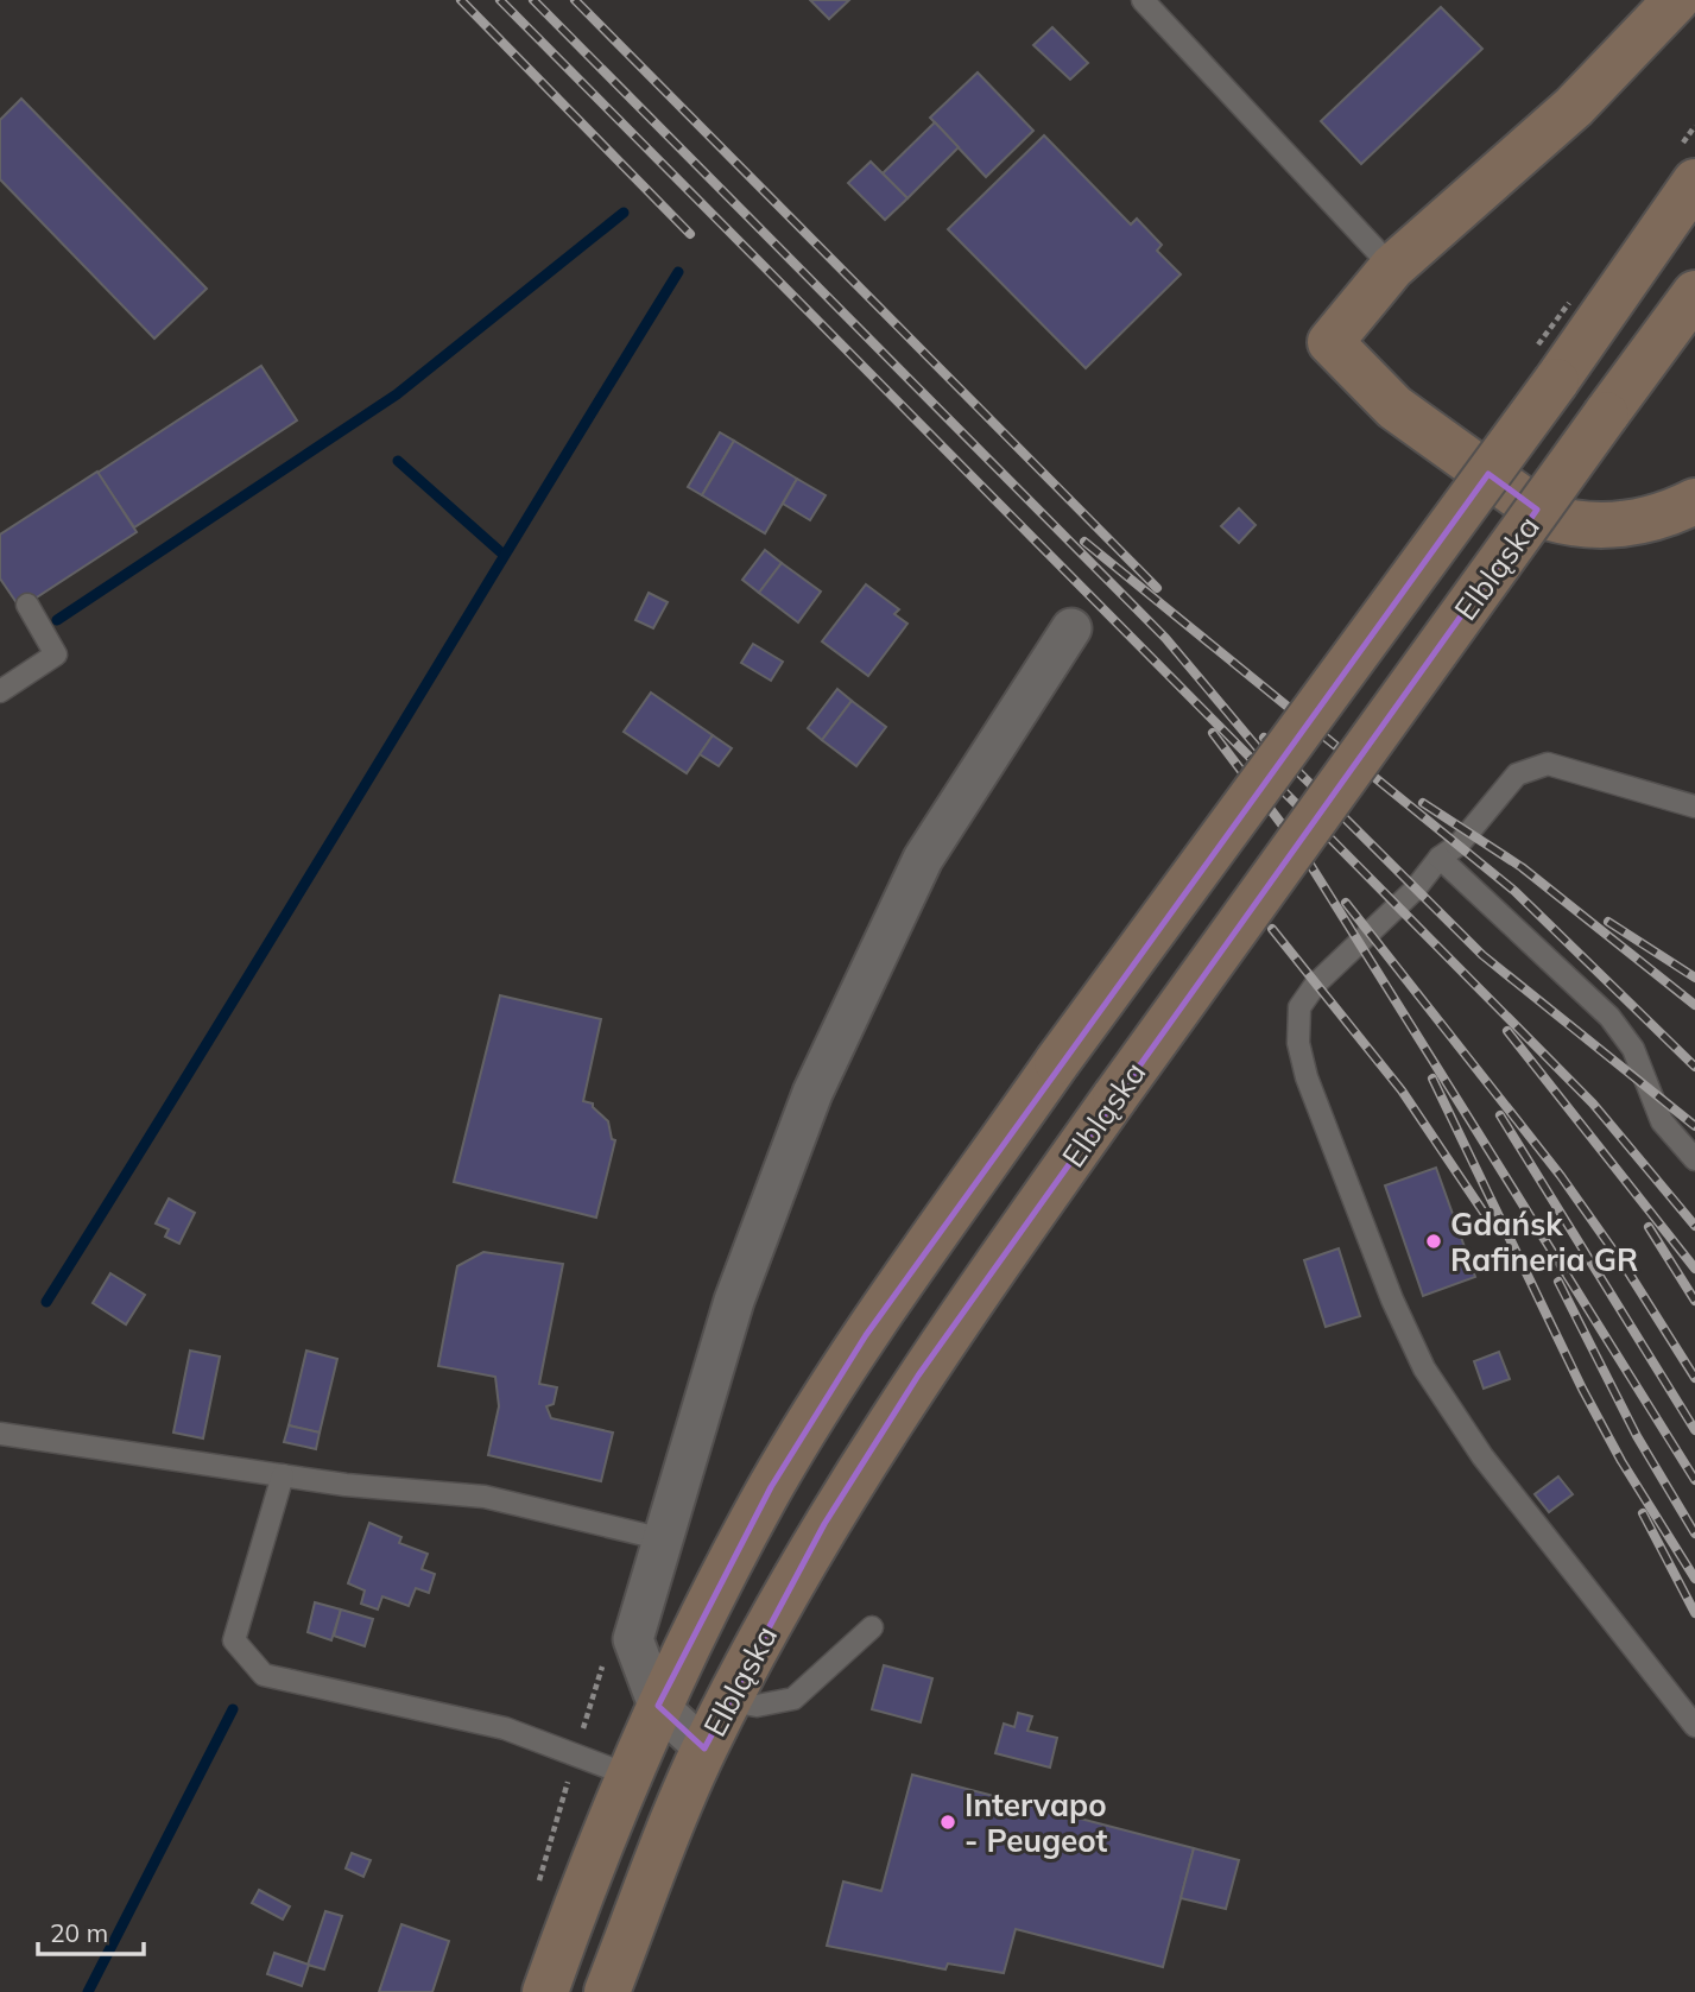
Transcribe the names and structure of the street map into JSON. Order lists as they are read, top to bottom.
{
  "streets": {
    "main road": ["Elbląska"]
  },
  "places": ["Gdańsk Rafineria GR", "Intervapo - Peugeot"],
  "scale_bar": "20 m"
}
